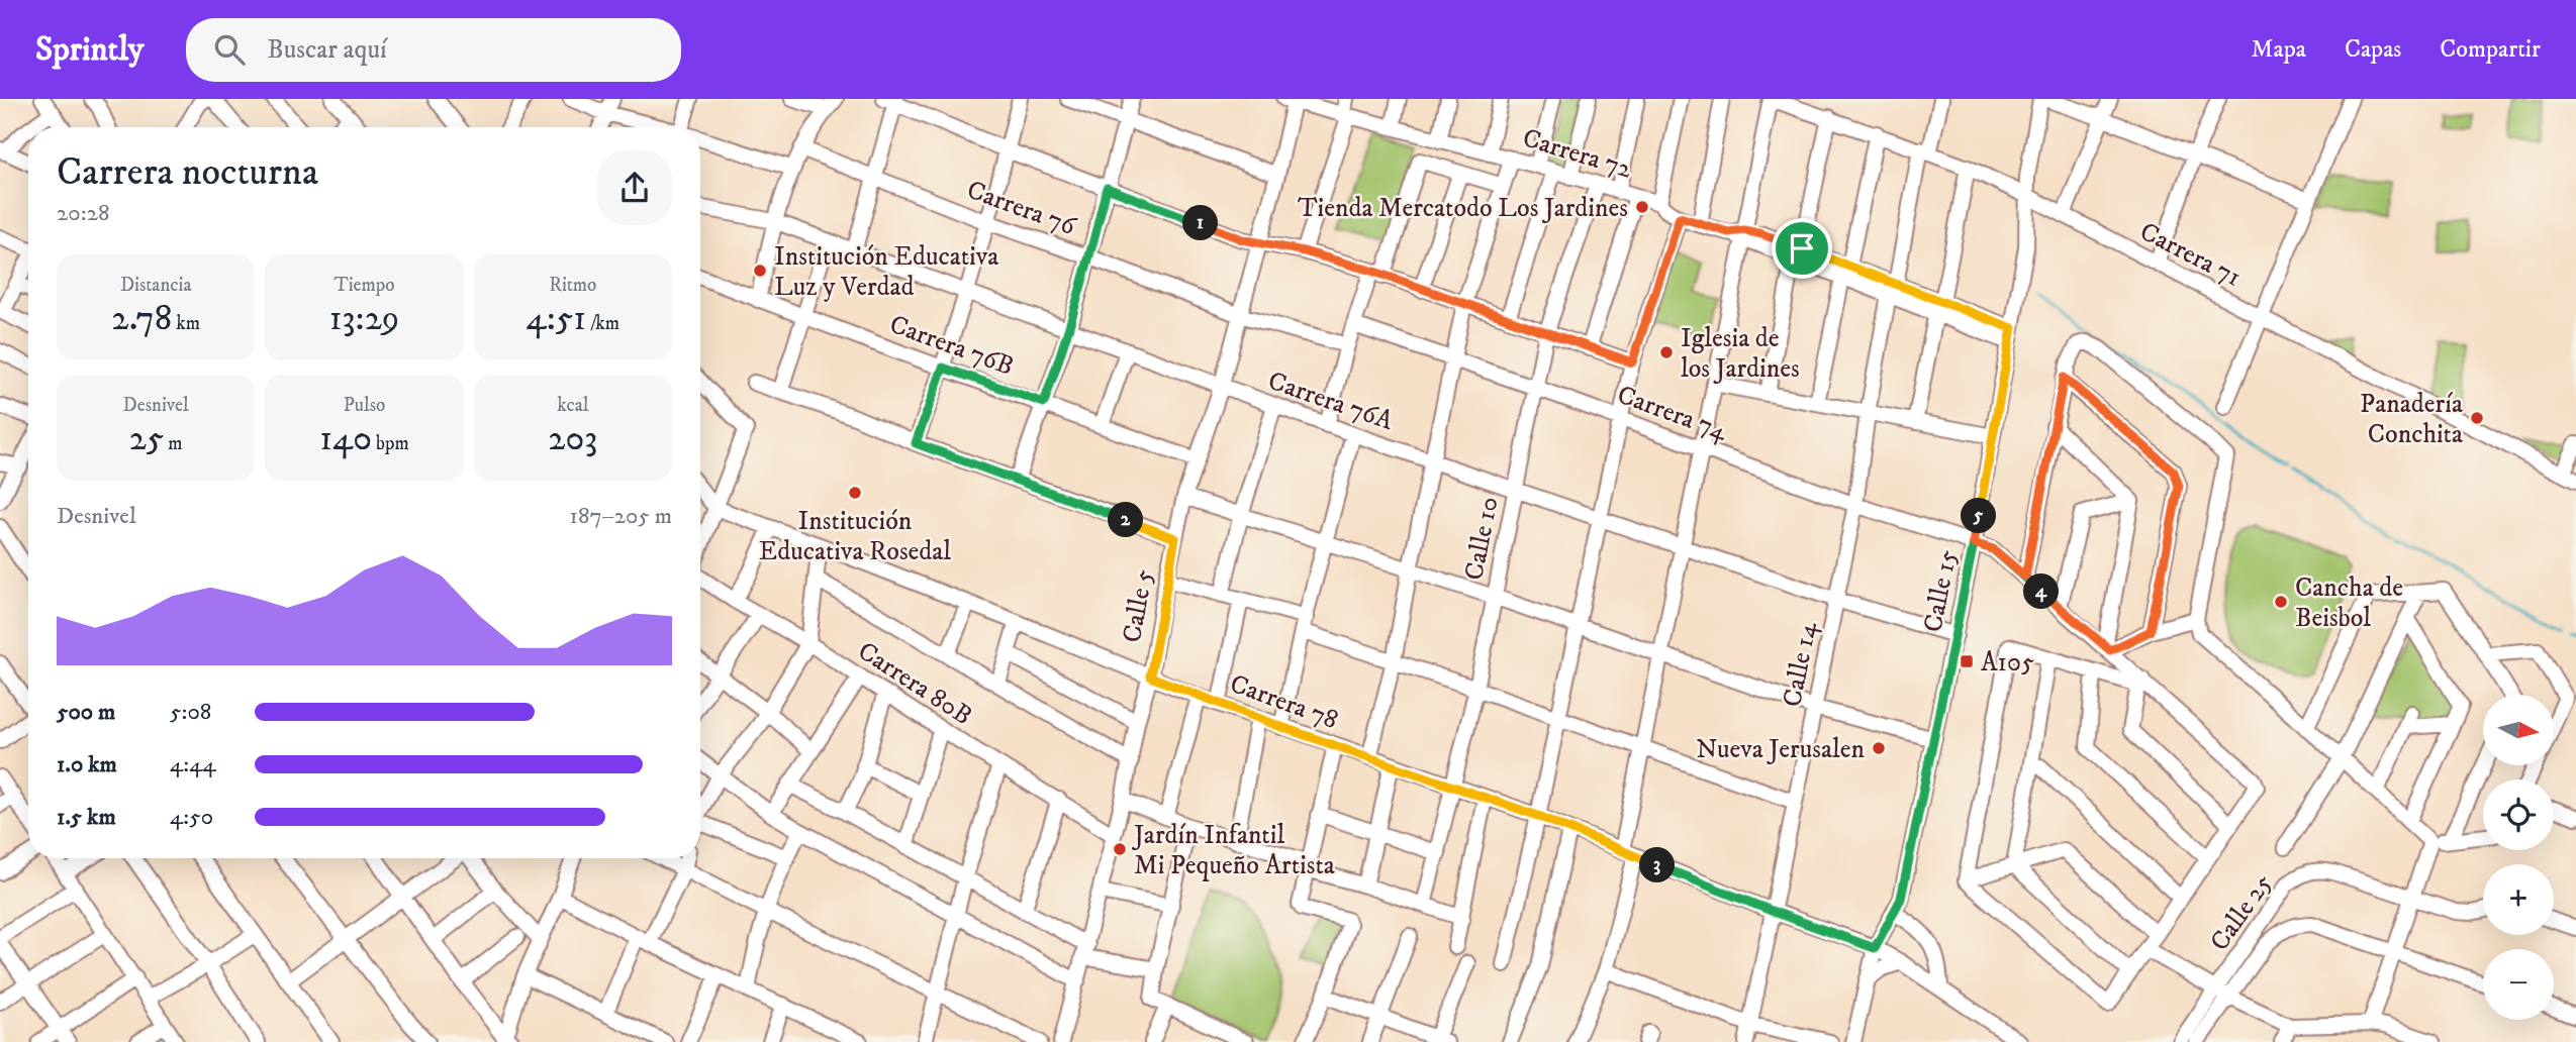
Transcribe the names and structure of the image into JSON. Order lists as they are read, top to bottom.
{
  "streets": {
    "street": [
      "Carrera 72",
      "Carrera 76",
      "Carrera 71",
      "Carrera 76B",
      "Carrera 76A",
      "Carrera 74",
      "Calle 10",
      "Calle 15",
      "Calle 5",
      "Calle 14",
      "Carrera 80B",
      "Carrera 78",
      "Calle 25"
    ]
  },
  "crossings": [
    ["Carrera 72", "Calle 10"],
    ["Carrera 72", "Calle 15"],
    ["Carrera 72", "Calle 5"],
    ["Carrera 72", "Calle 14"],
    ["Carrera 76", "Calle 5"],
    ["Carrera 71", "Calle 15"],
    ["Carrera 71", "Calle 14"],
    ["Carrera 76B", "Calle 5"],
    ["Carrera 76A", "Calle 10"],
    ["Carrera 76A", "Calle 15"],
    ["Carrera 76A", "Calle 5"],
    ["Carrera 76A", "Calle 14"],
    ["Carrera 74", "Calle 10"],
    ["Carrera 74", "Calle 15"],
    ["Carrera 74", "Calle 14"],
    ["Calle 10", "Carrera 78"],
    ["Calle 15", "Carrera 78"],
    ["Calle 5", "Carrera 80B"],
    ["Calle 5", "Carrera 78"],
    ["Calle 14", "Carrera 78"]
  ],
  "places": {
    "other": [
      "Tienda Mercatodo Los Jardines",
      "Institución Educativa Luz y Verdad",
      "Iglesia de los Jardines",
      "Panadería Conchita",
      "Institución Educativa Rosedal",
      "Cancha de Beisbol",
      "Nueva Jerusalen",
      "Jardín Infantil Mi Pequeño Artista"
    ],
    "transit": ["A105"]
  },
  "north": "right",
  "page": {
    "header": "Sprintly",
    "search": "Buscar aquí",
    "nav": ["Mapa", "Capas", "Compartir"],
    "heading": ["Carrera nocturna", "20:28"],
    "pins": [
      "1",
      "5",
      "2",
      "4",
      "3"
    ],
    "stats": [
      ["Distancia", "2.78 km"],
      ["Tiempo", "13:29"],
      ["Ritmo", "4:51 /km"],
      ["Desnivel", "25 m"],
      ["Pulso", "140 bpm"],
      ["kcal", "203"]
    ],
    "chart": ["Desnivel", "187–205 m"],
    "list": [
      {
        "name": "500 m",
        "note": "5:08"
      },
      {
        "name": "1.0 km",
        "note": "4:44"
      },
      {
        "name": "1.5 km",
        "note": "4:50"
      }
    ],
    "map_buttons": ["+", "−"]
  }
}
